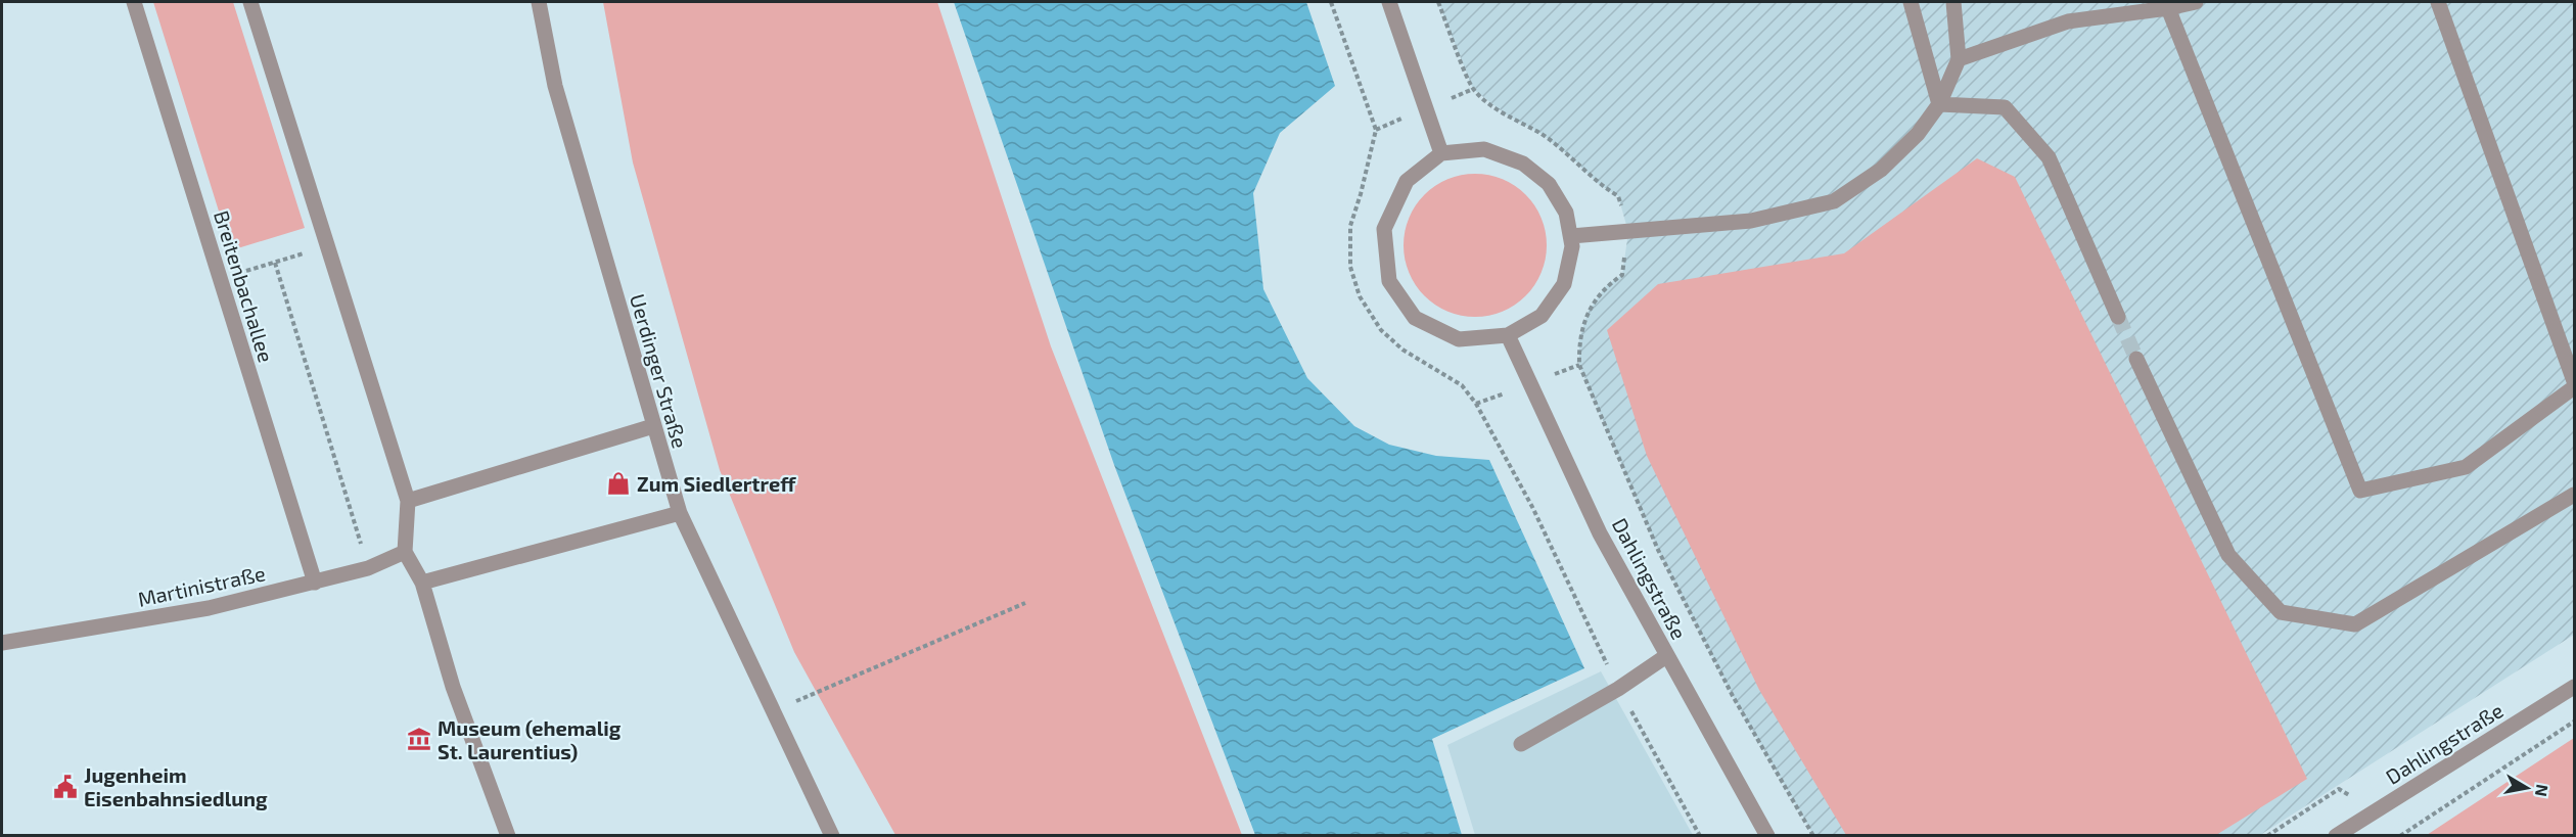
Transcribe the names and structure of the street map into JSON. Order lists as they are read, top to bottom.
{
  "streets": {
    "street": [
      "Breitenbachallee",
      "Uerdinger Straße",
      "Dahlingstraße",
      "Martinistraße"
    ]
  },
  "crossings": [
    ["Breitenbachallee", "Martinistraße"]
  ],
  "places": {
    "shop": ["Zum Siedlertreff"],
    "museum": ["Museum (ehemalig St. Laurentius)"],
    "public building": ["Jugenheim Eisenbahnsiedlung"]
  },
  "north": "right"
}
